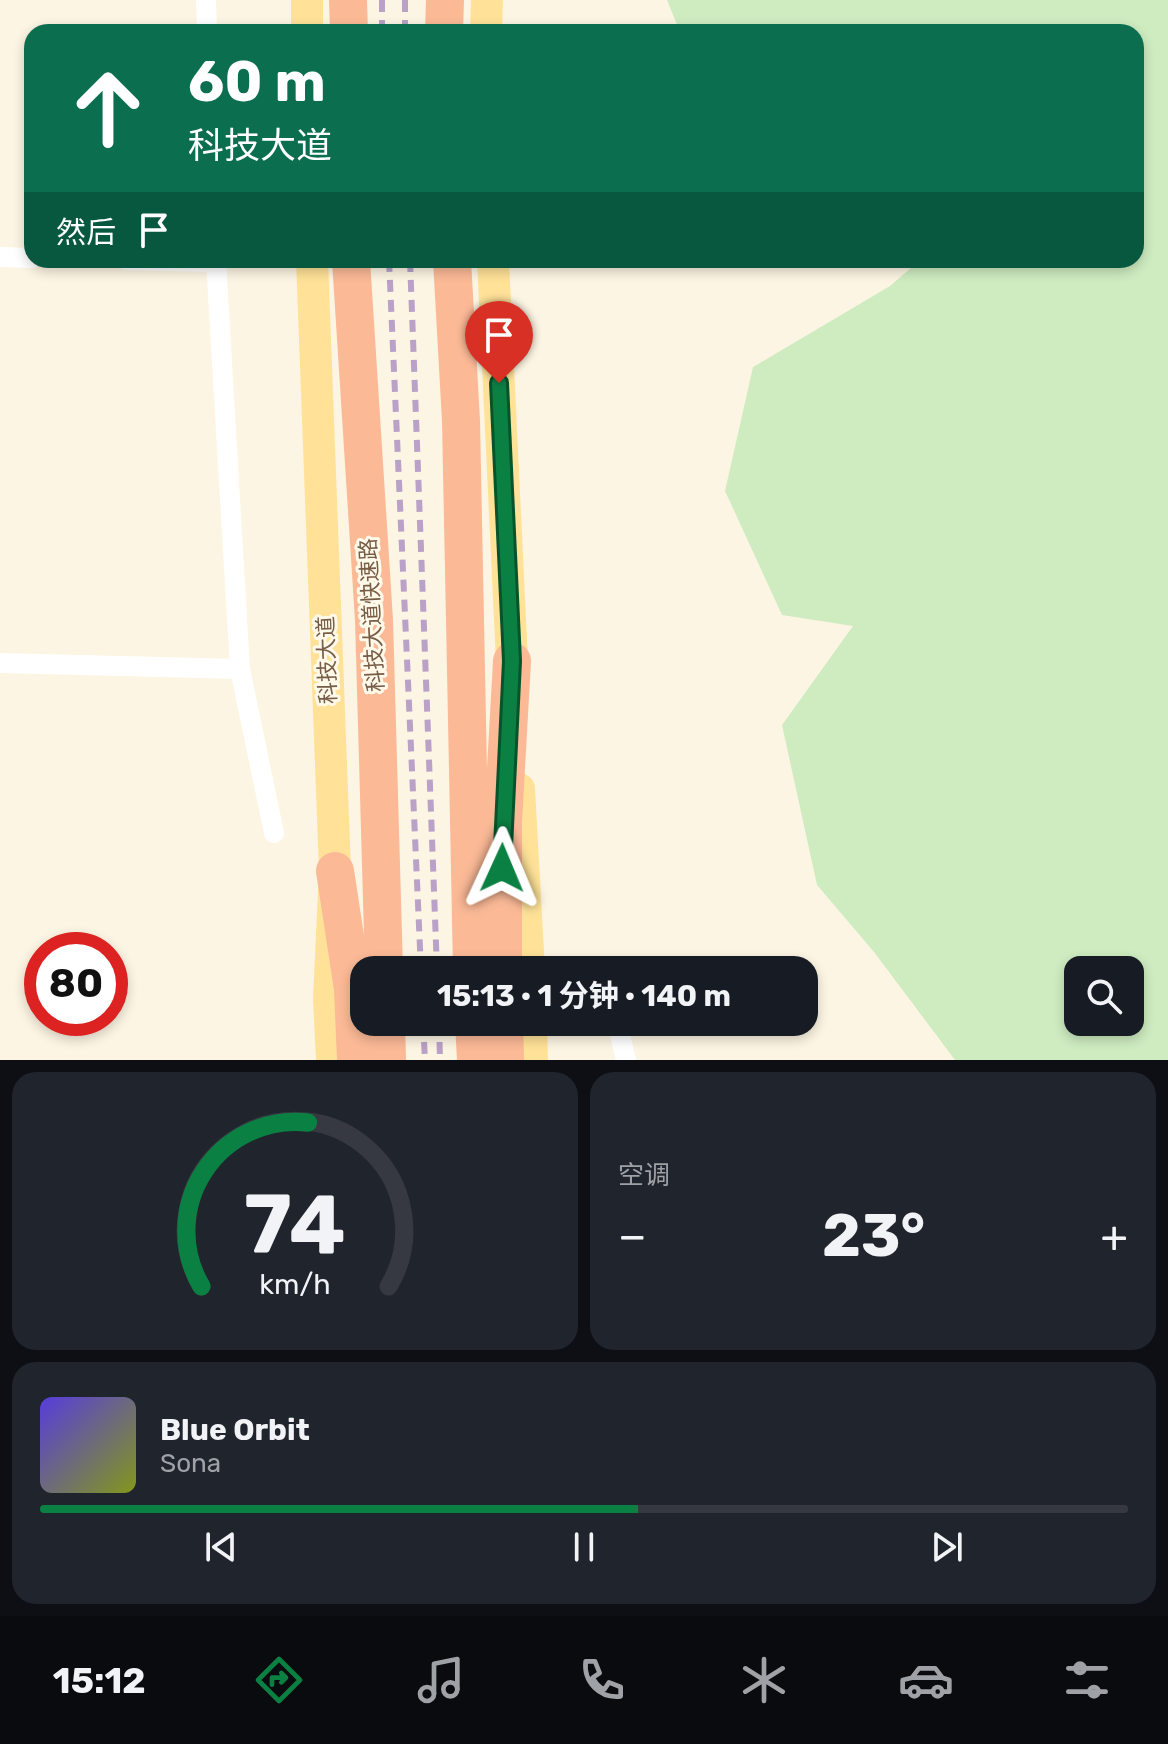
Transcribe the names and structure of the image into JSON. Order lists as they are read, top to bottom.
{
  "streets": {
    "highway": ["科技大道快速路"],
    "main road": ["科技大道"]
  },
  "page": {
    "turn": ["60 m", "科技大道"],
    "then": "然后",
    "limit": "80",
    "trip": "15:13 · 1 分钟 · 140 m",
    "tile": "空调",
    "heat": ["−", "23°", "+"],
    "song": ["Blue Orbit", "Sona"],
    "tabs": "15:12",
    "gauge": ["74", "km/h"]
  }
}
